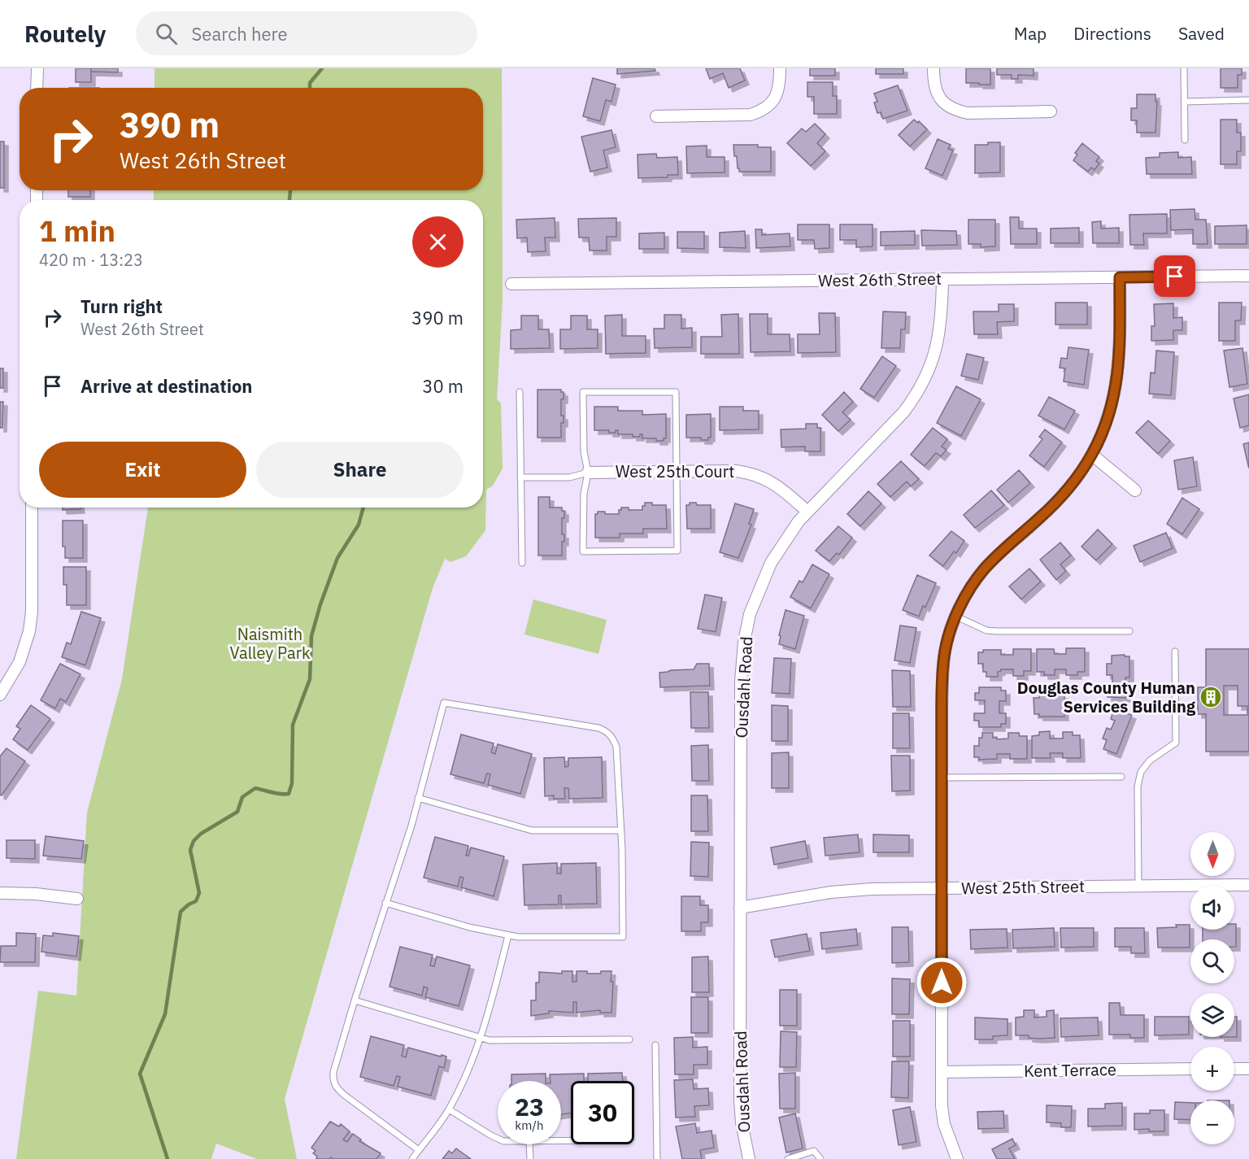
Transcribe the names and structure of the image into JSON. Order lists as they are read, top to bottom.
{
  "streets": {
    "street": [
      "West 26th Street",
      "West 25th Court",
      "Ousdahl Road",
      "West 25th Street",
      "Kent Terrace"
    ]
  },
  "crossings": [
    ["West 26th Street", "Ousdahl Road"],
    ["West 25th Court", "Ousdahl Road"],
    ["Ousdahl Road", "West 25th Street"]
  ],
  "parks": ["Naismith Valley Park"],
  "places": {
    "building": ["Douglas County Human Services Building"]
  },
  "north": "bottom",
  "page": {
    "header": "Routely",
    "search": "Search here",
    "nav": ["Map", "Directions", "Saved"],
    "turn": ["390 m", "West 26th Street"],
    "heading": ["1 min", "420 m · 13:23"],
    "list": [
      {
        "name": "Turn right",
        "note": "West 26th Street",
        "value": "390 m"
      },
      {
        "name": "Arrive at destination",
        "value": "30 m"
      }
    ],
    "buttons": ["Exit", "Share"],
    "map_buttons": ["+", "−"],
    "speed": "23 km/h",
    "limit": "30"
  }
}
